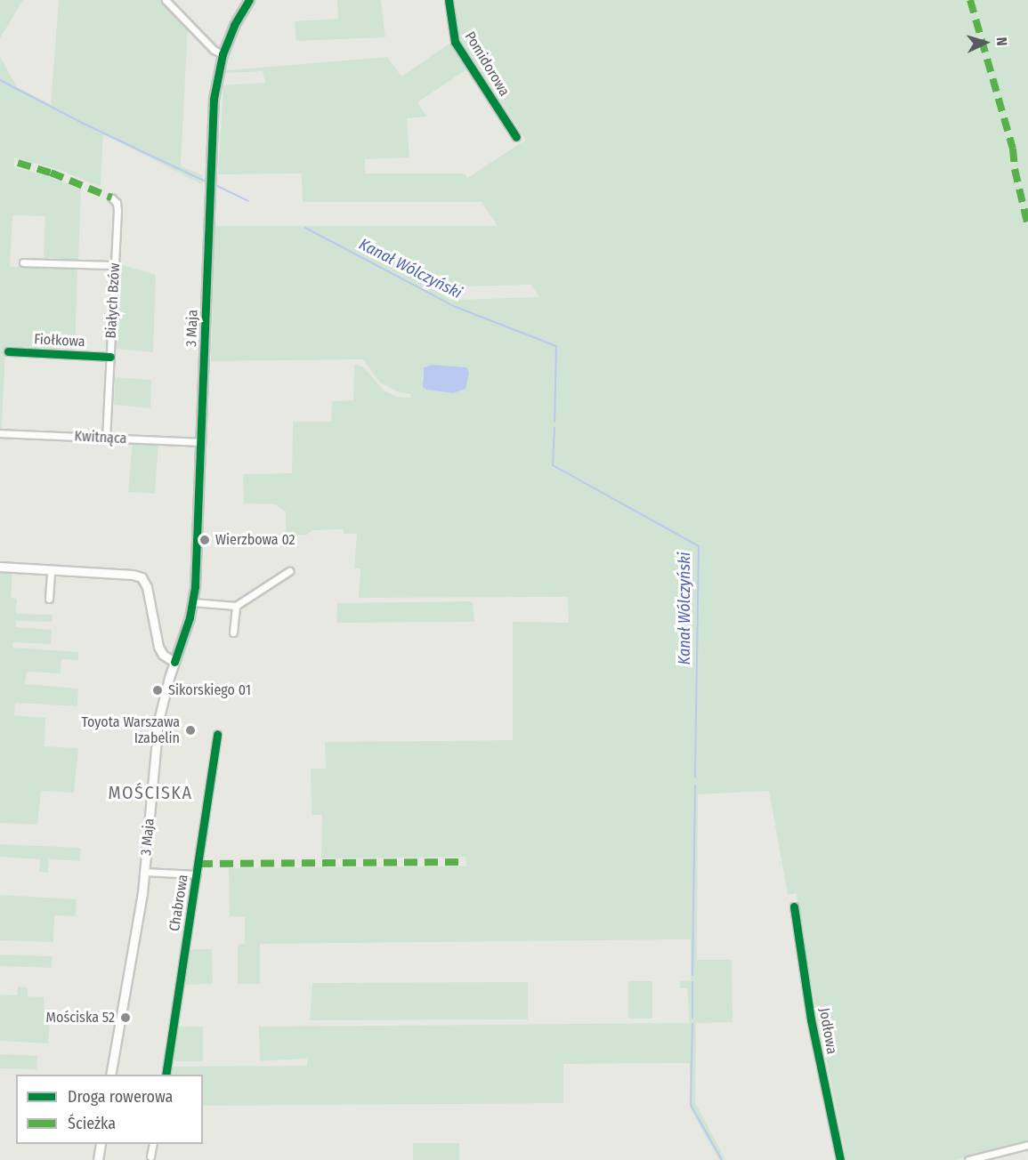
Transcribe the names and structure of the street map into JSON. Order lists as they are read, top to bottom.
{
  "streets": {
    "main road": ["3 Maja"],
    "street": [
      "Pomidorowa",
      "Białych Bzów",
      "Fiołkowa",
      "Kwitnąca",
      "Chabrowa",
      "Jodłowa"
    ]
  },
  "crossings": [
    ["Białych Bzów", "Fiołkowa"],
    ["Białych Bzów", "Kwitnąca"],
    ["3 Maja", "Kwitnąca"]
  ],
  "districts": ["MOŚCISKA"],
  "water": ["Kanał Wólczyński"],
  "places": [
    "Wierzbowa 02",
    "Sikorskiego 01",
    "Toyota Warszawa Izabelin",
    "Mościska 52"
  ],
  "legend": ["Droga rowerowa", "Ścieżka"],
  "north": "right"
}
